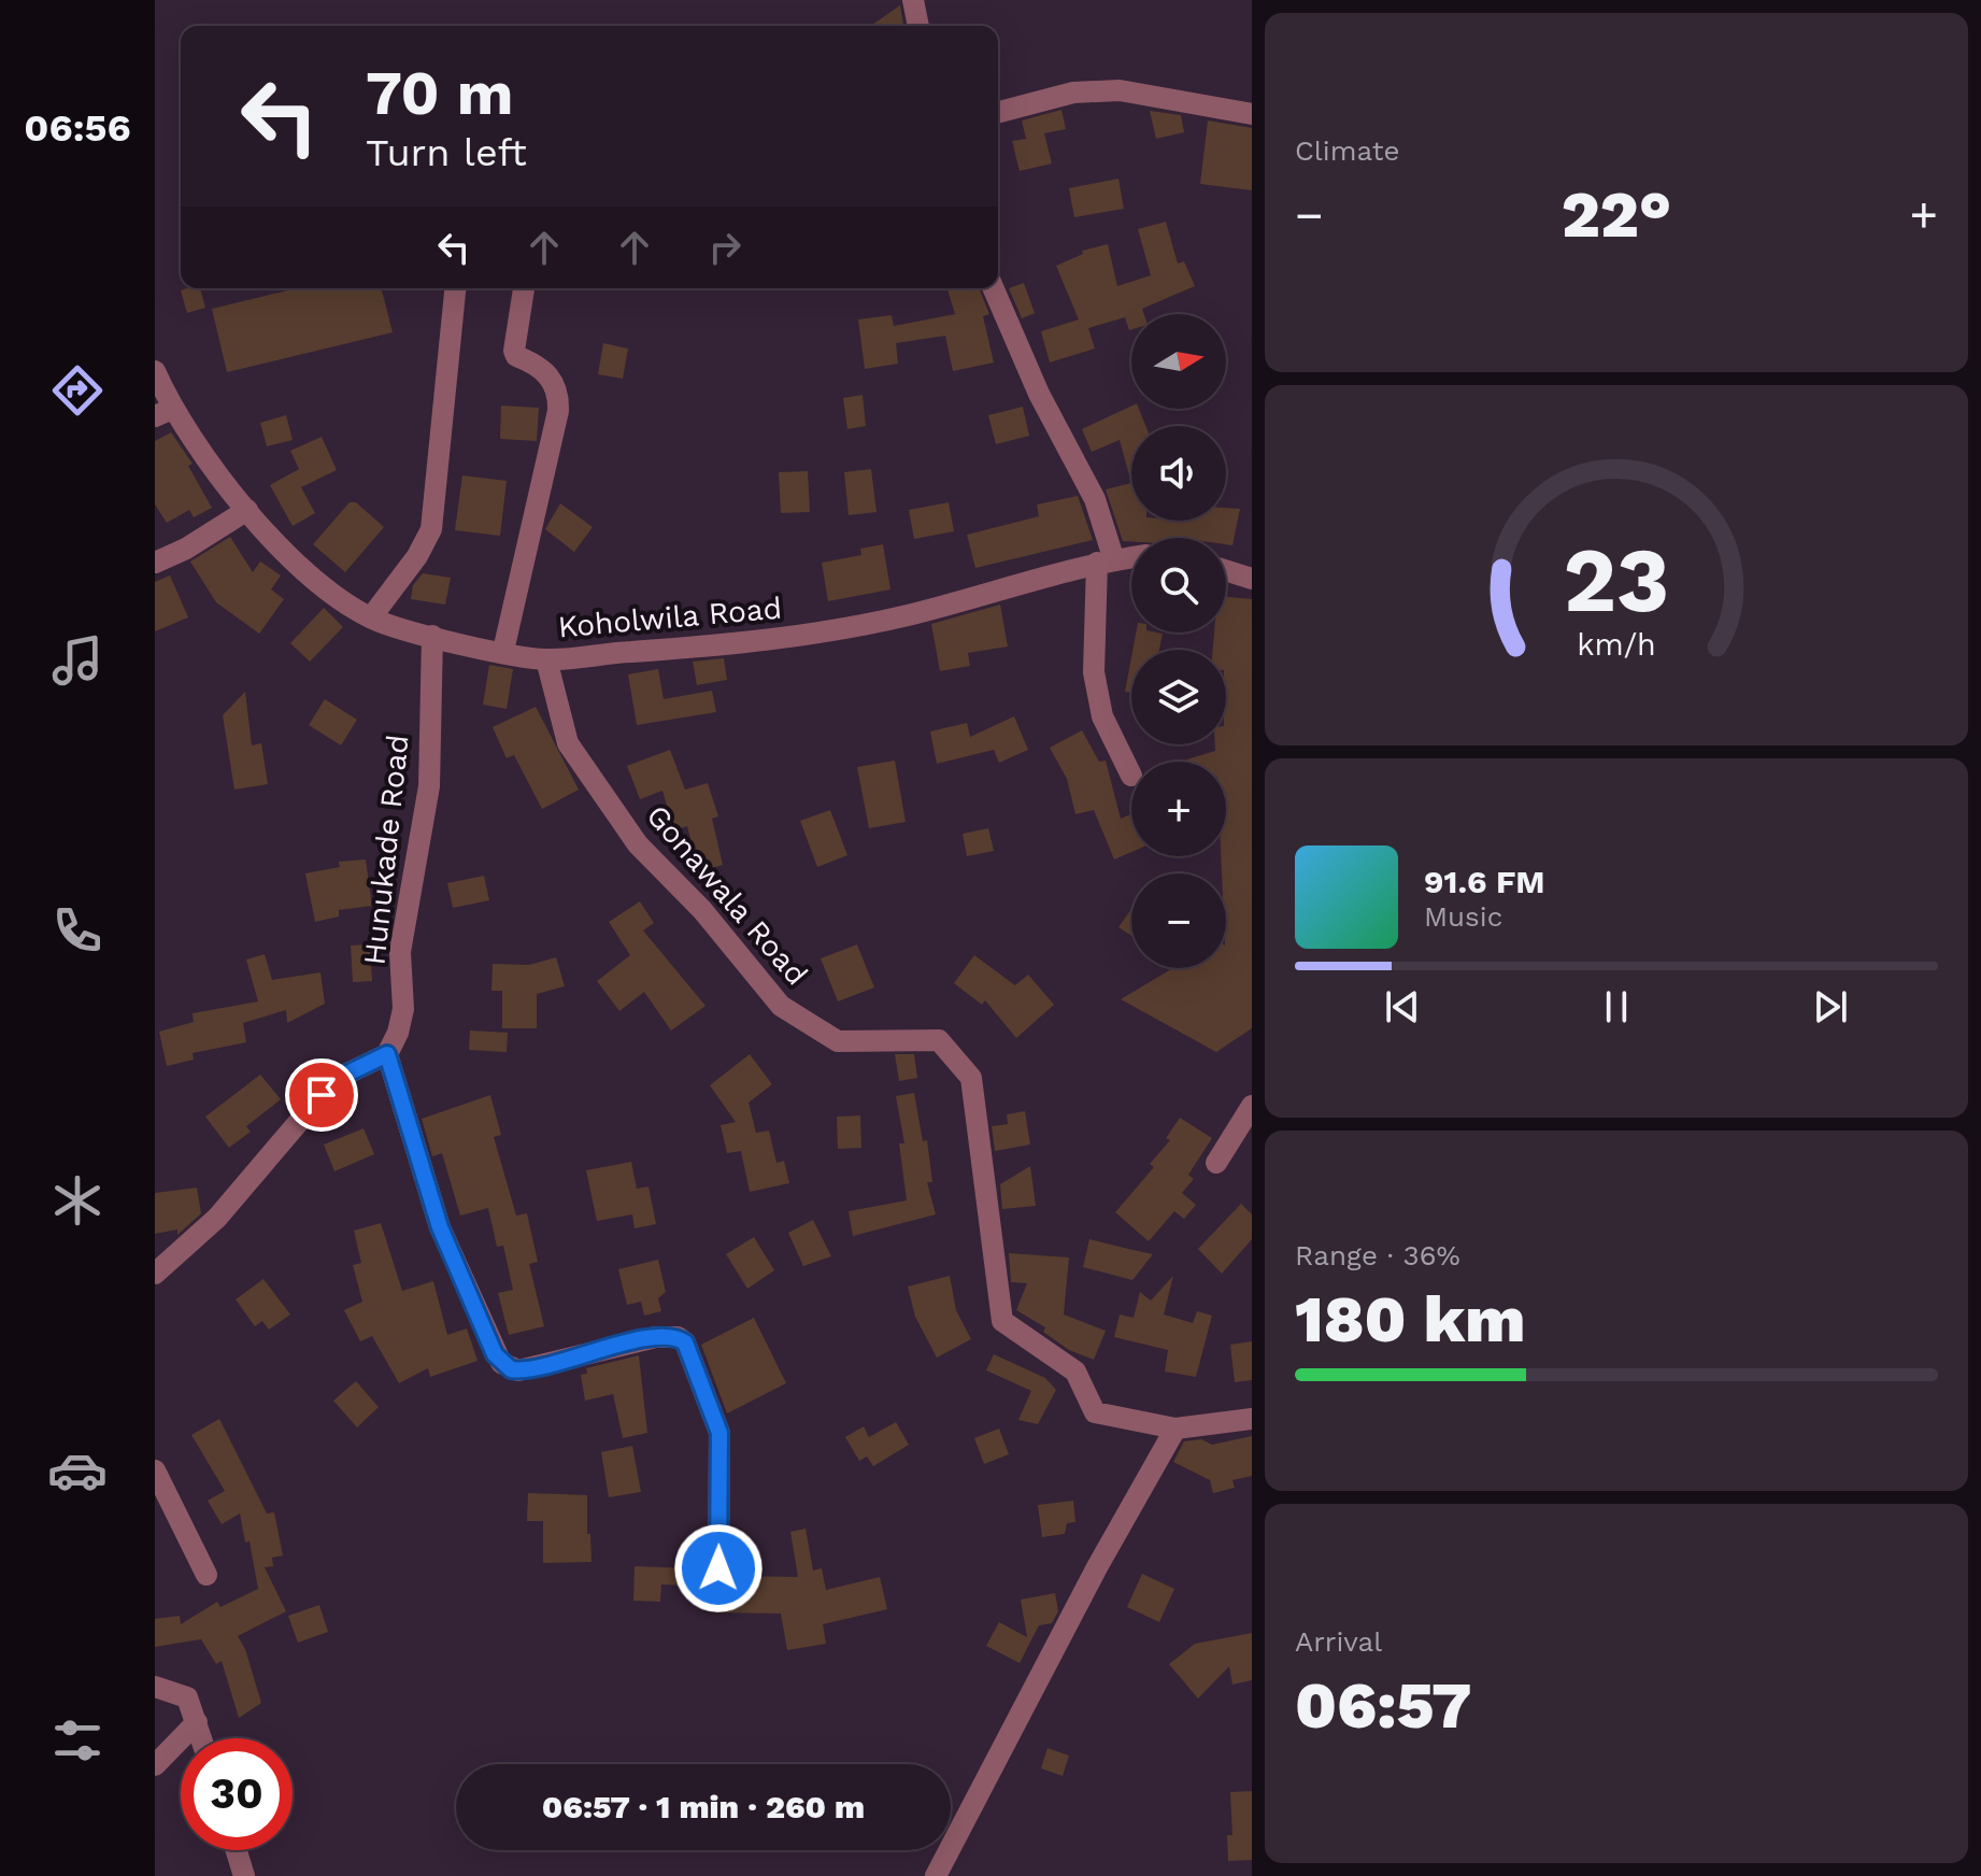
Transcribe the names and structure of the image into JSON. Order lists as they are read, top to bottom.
{
  "streets": {
    "street": ["Koholwila Road", "Hunukade Road", "Gonawala Road"]
  },
  "crossings": [
    ["Koholwila Road", "Hunukade Road"],
    ["Koholwila Road", "Gonawala Road"]
  ],
  "north": "right",
  "page": {
    "tabs": "06:56",
    "tile": [
      "Climate",
      ["Range · 36%", "180 km"],
      ["Arrival", "06:57"]
    ],
    "turn": ["70 m", "Turn left"],
    "heat": ["−", "22°", "+"],
    "map_buttons": ["+", "−"],
    "song": ["91.6 FM", "Music"],
    "limit": "30",
    "trip": "06:57 · 1 min · 260 m",
    "gauge": ["23", "km/h"]
  }
}
